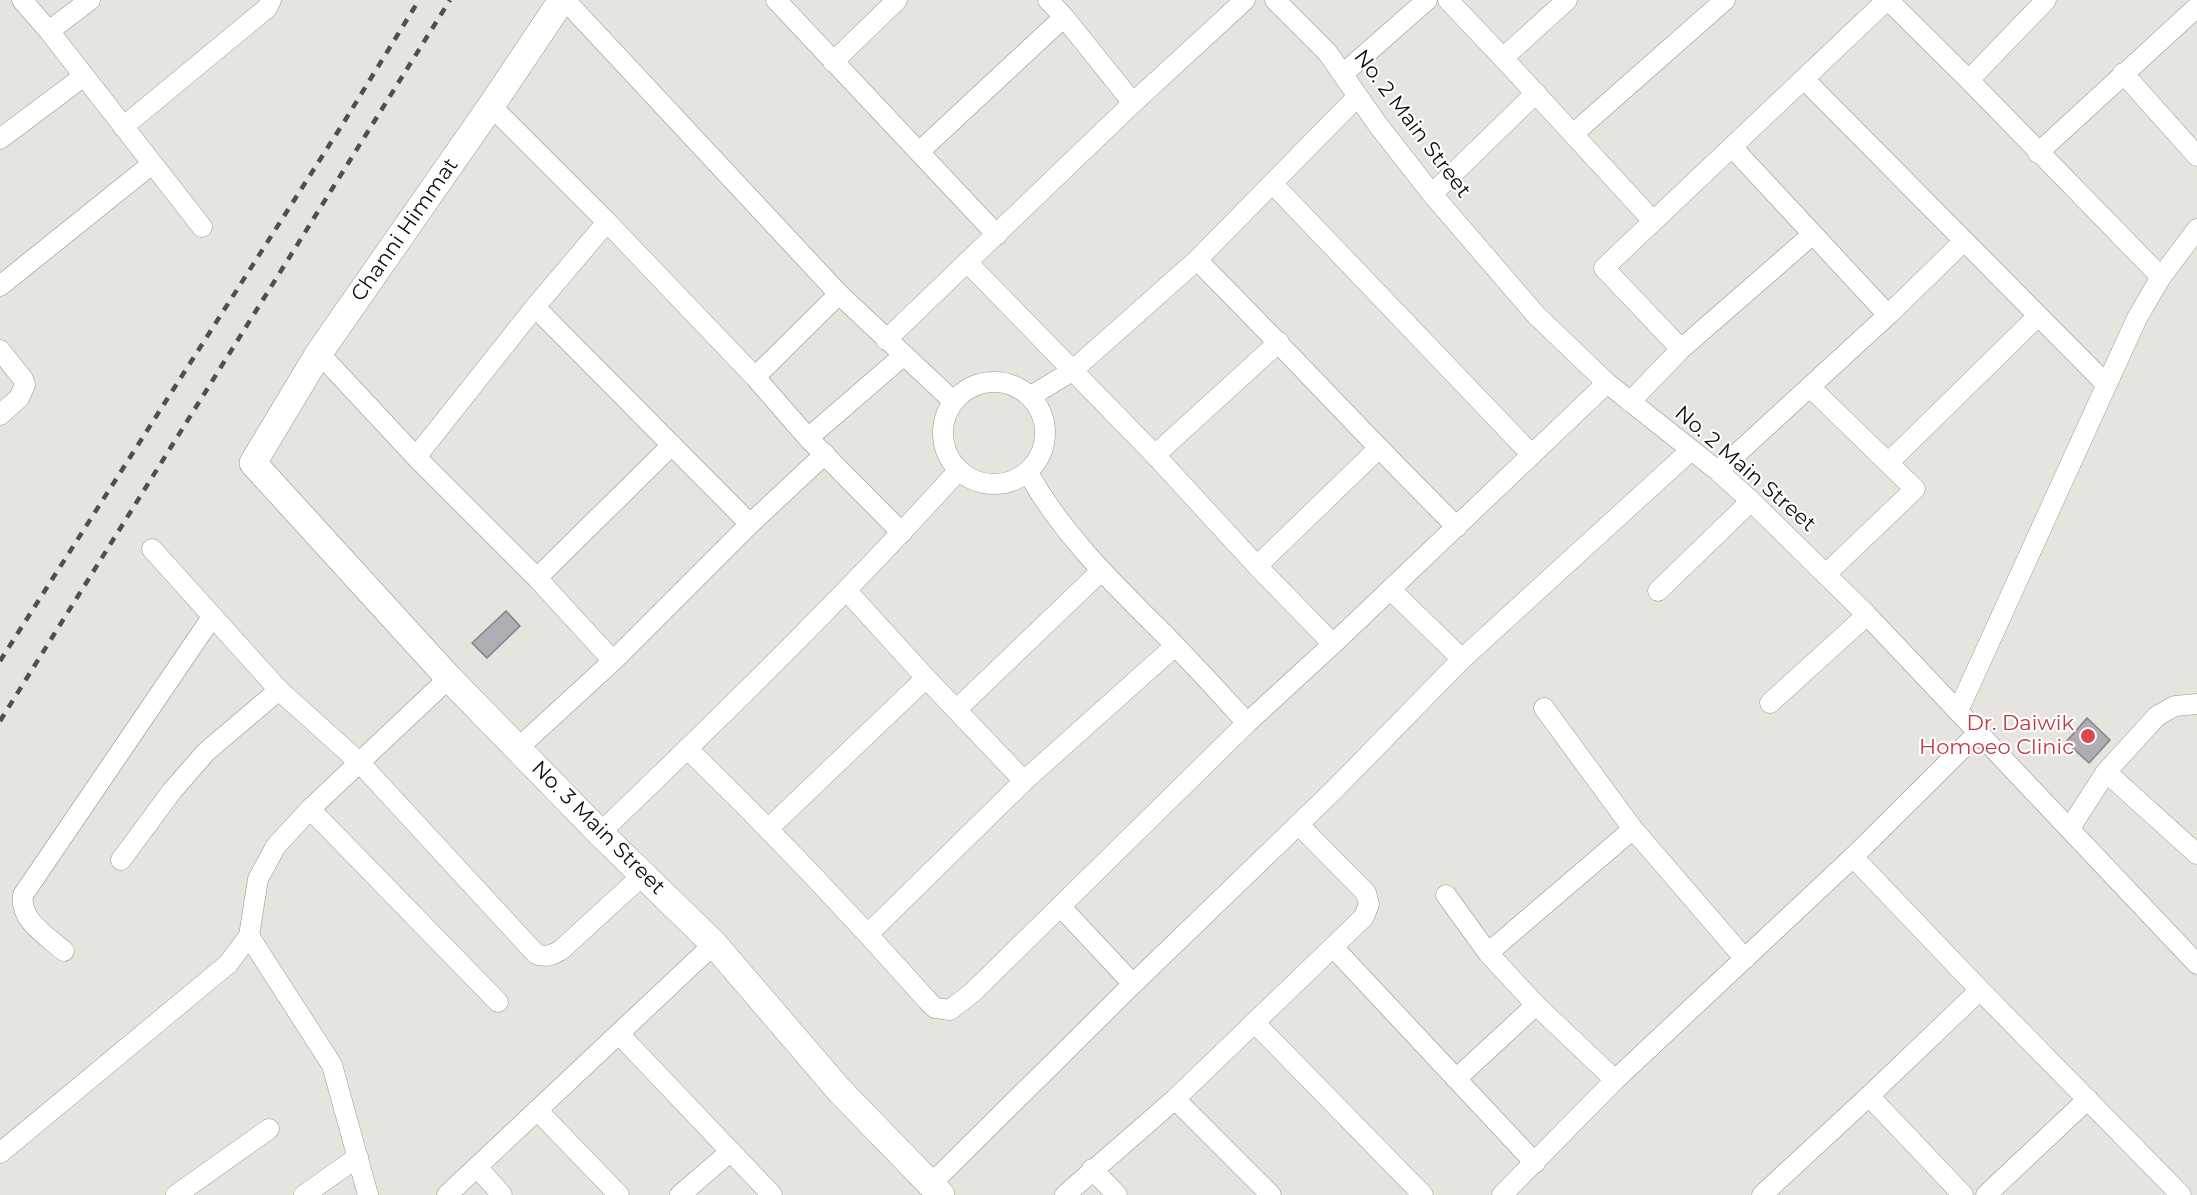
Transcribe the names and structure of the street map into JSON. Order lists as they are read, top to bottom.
{
  "streets": {
    "street": ["No. 2 Main Street", "Channi Himmat", "No. 3 Main Street"]
  },
  "crossings": [
    ["Channi Himmat", "No. 3 Main Street"]
  ],
  "places": ["Dr. Daiwik Homoeo Clinic"]
}
